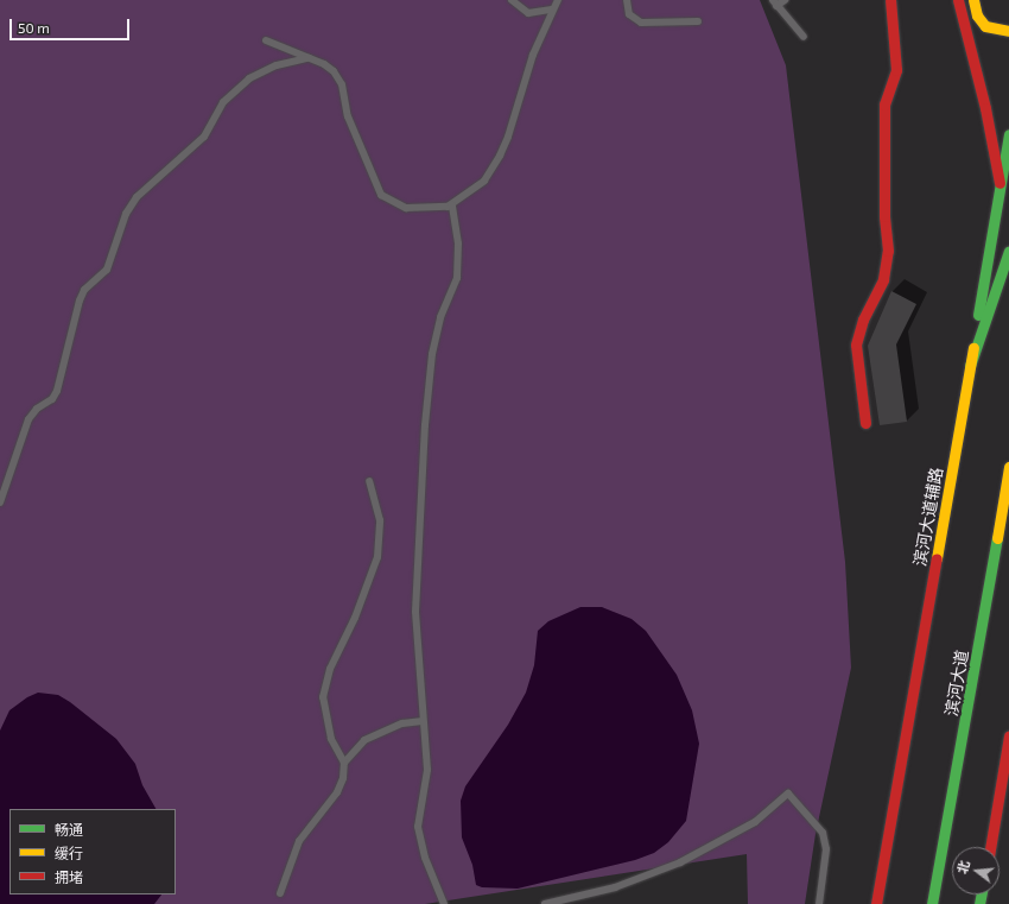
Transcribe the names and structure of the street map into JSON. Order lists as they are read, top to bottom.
{
  "streets": {
    "main road": ["滨河大道辅路", "滨河大道"]
  },
  "legend": ["畅通", "缓行", "拥堵"],
  "scale_bar": "50 m",
  "north": "left"
}
